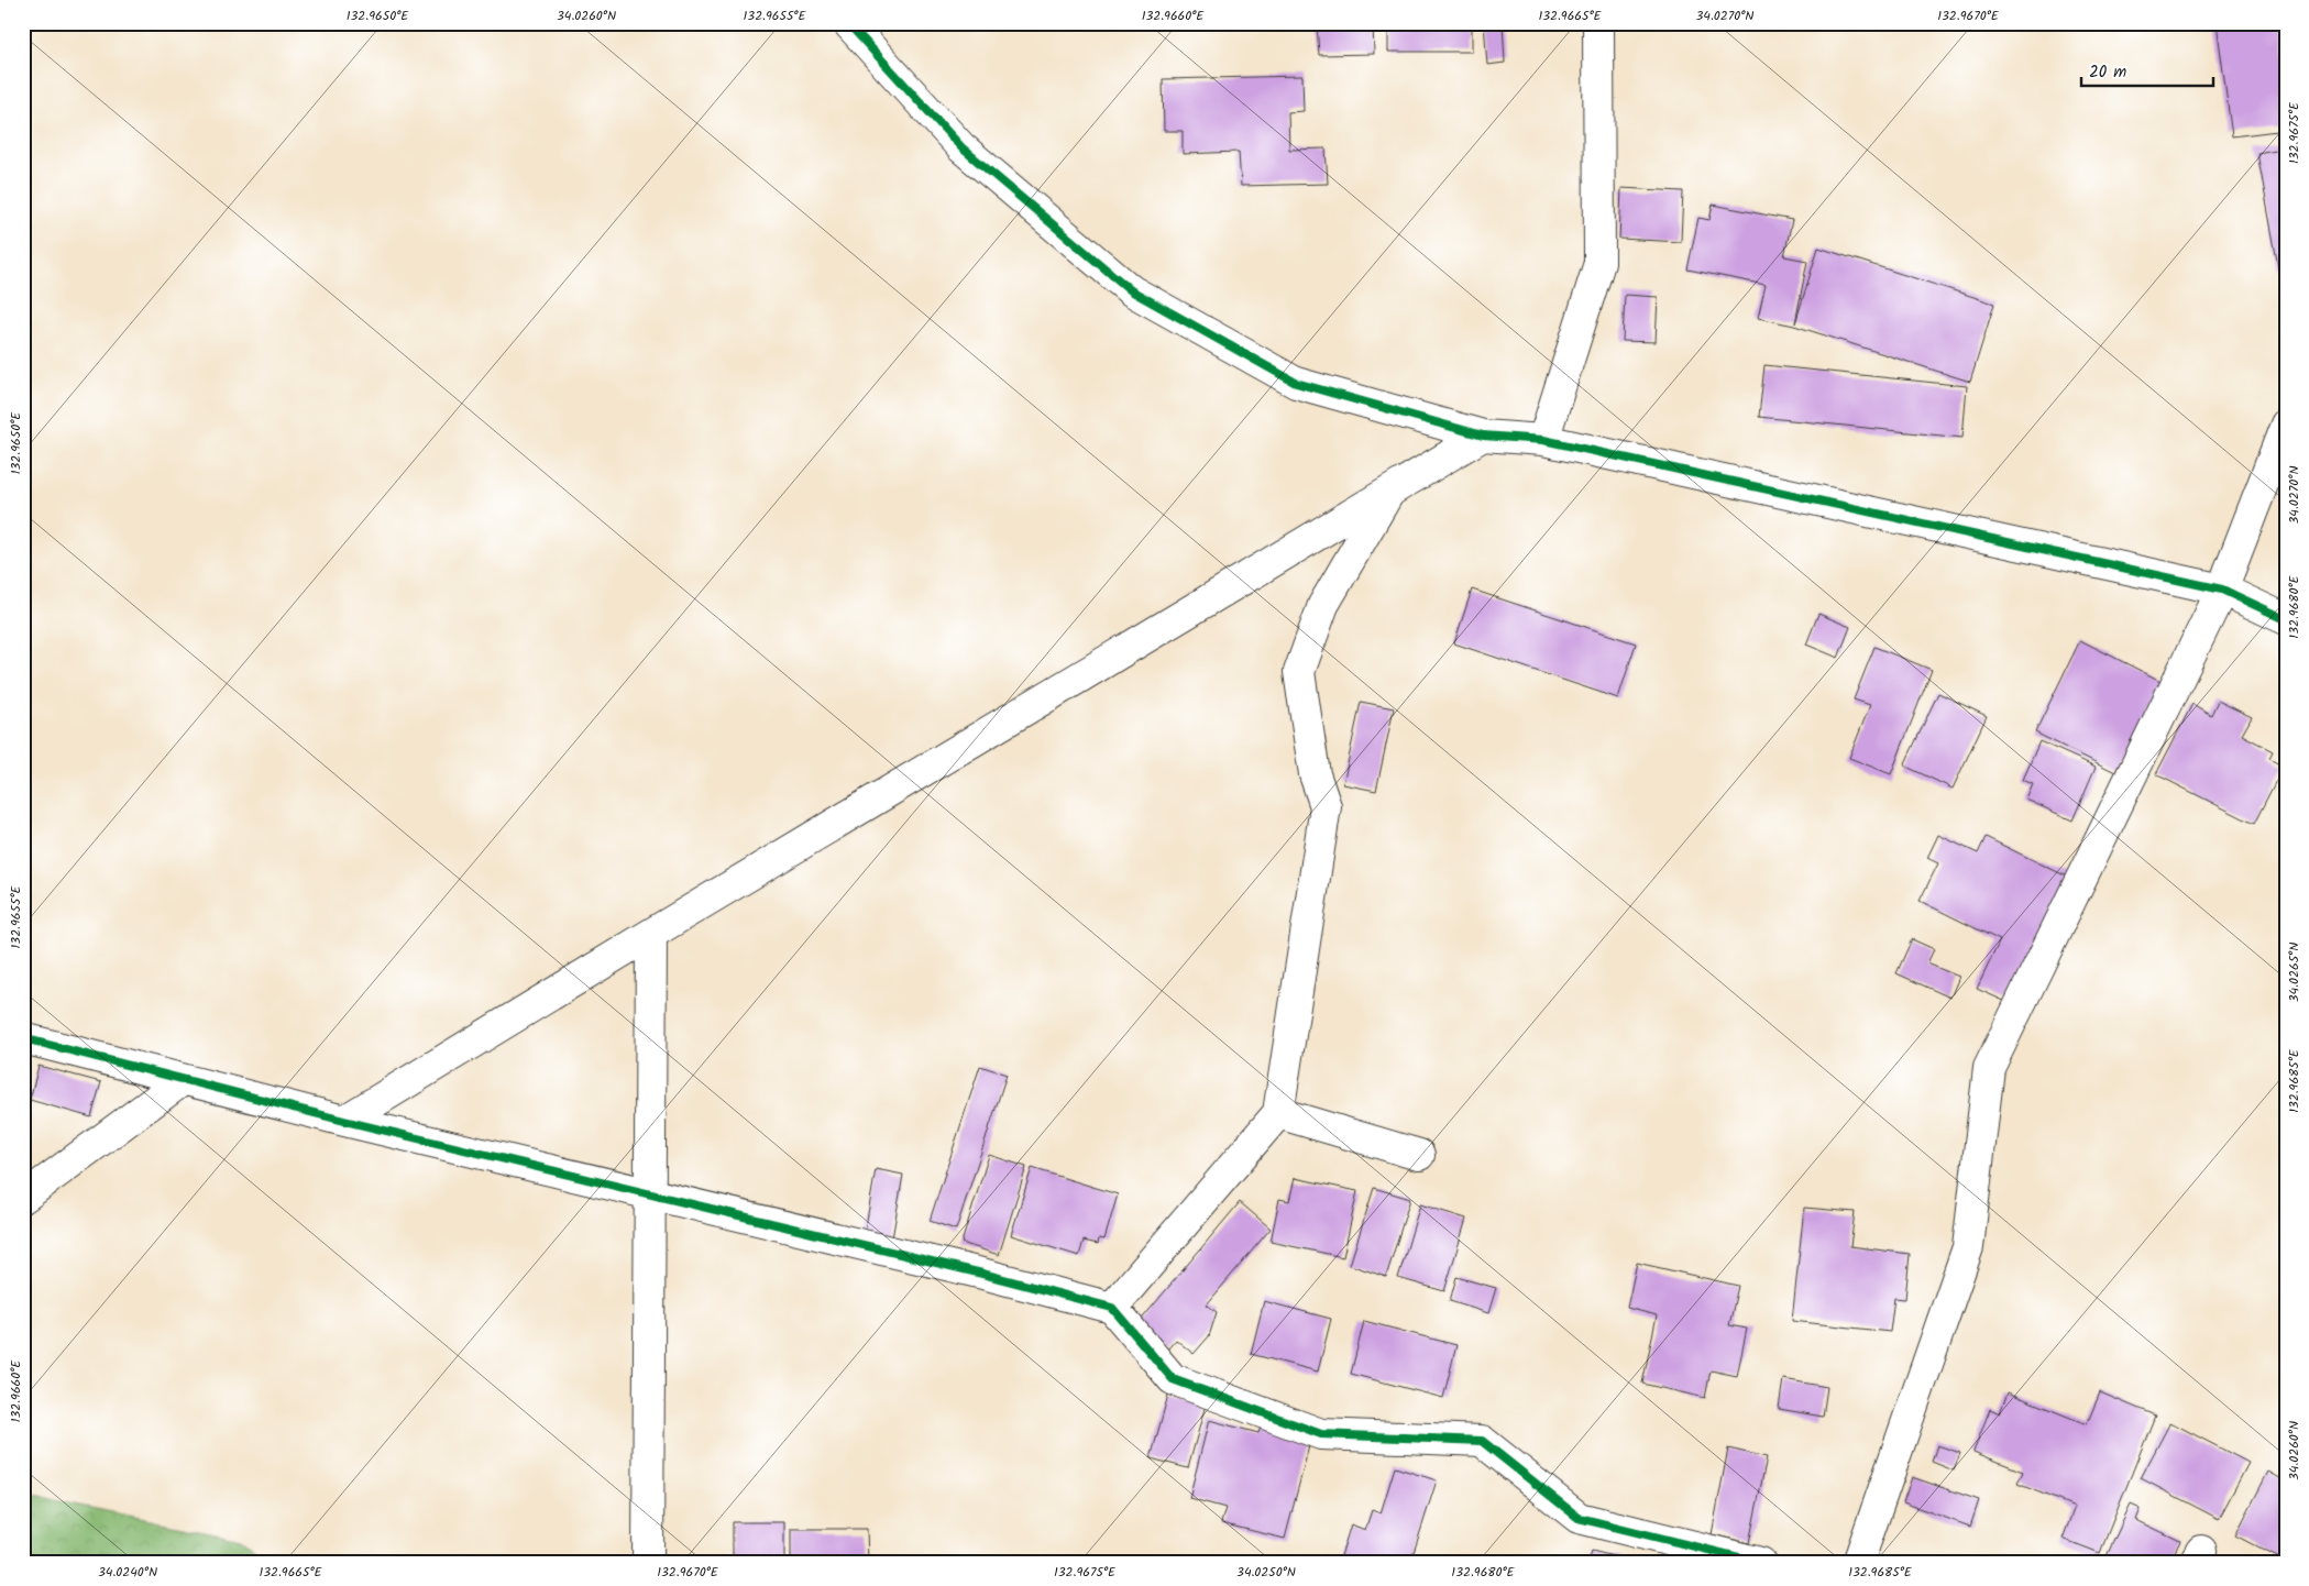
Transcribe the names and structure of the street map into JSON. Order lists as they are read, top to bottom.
{
  "scale_bar": "20 m",
  "coordinates": [
    "132.9650°E",
    "34.0260°N",
    "132.9655°E",
    "132.9660°E",
    "132.9665°E",
    "34.0270°N",
    "132.9670°E",
    "132.9675°E",
    "132.9680°E",
    "34.0265°N",
    "132.9685°E",
    "34.0240°N",
    "34.0250°N"
  ]
}
